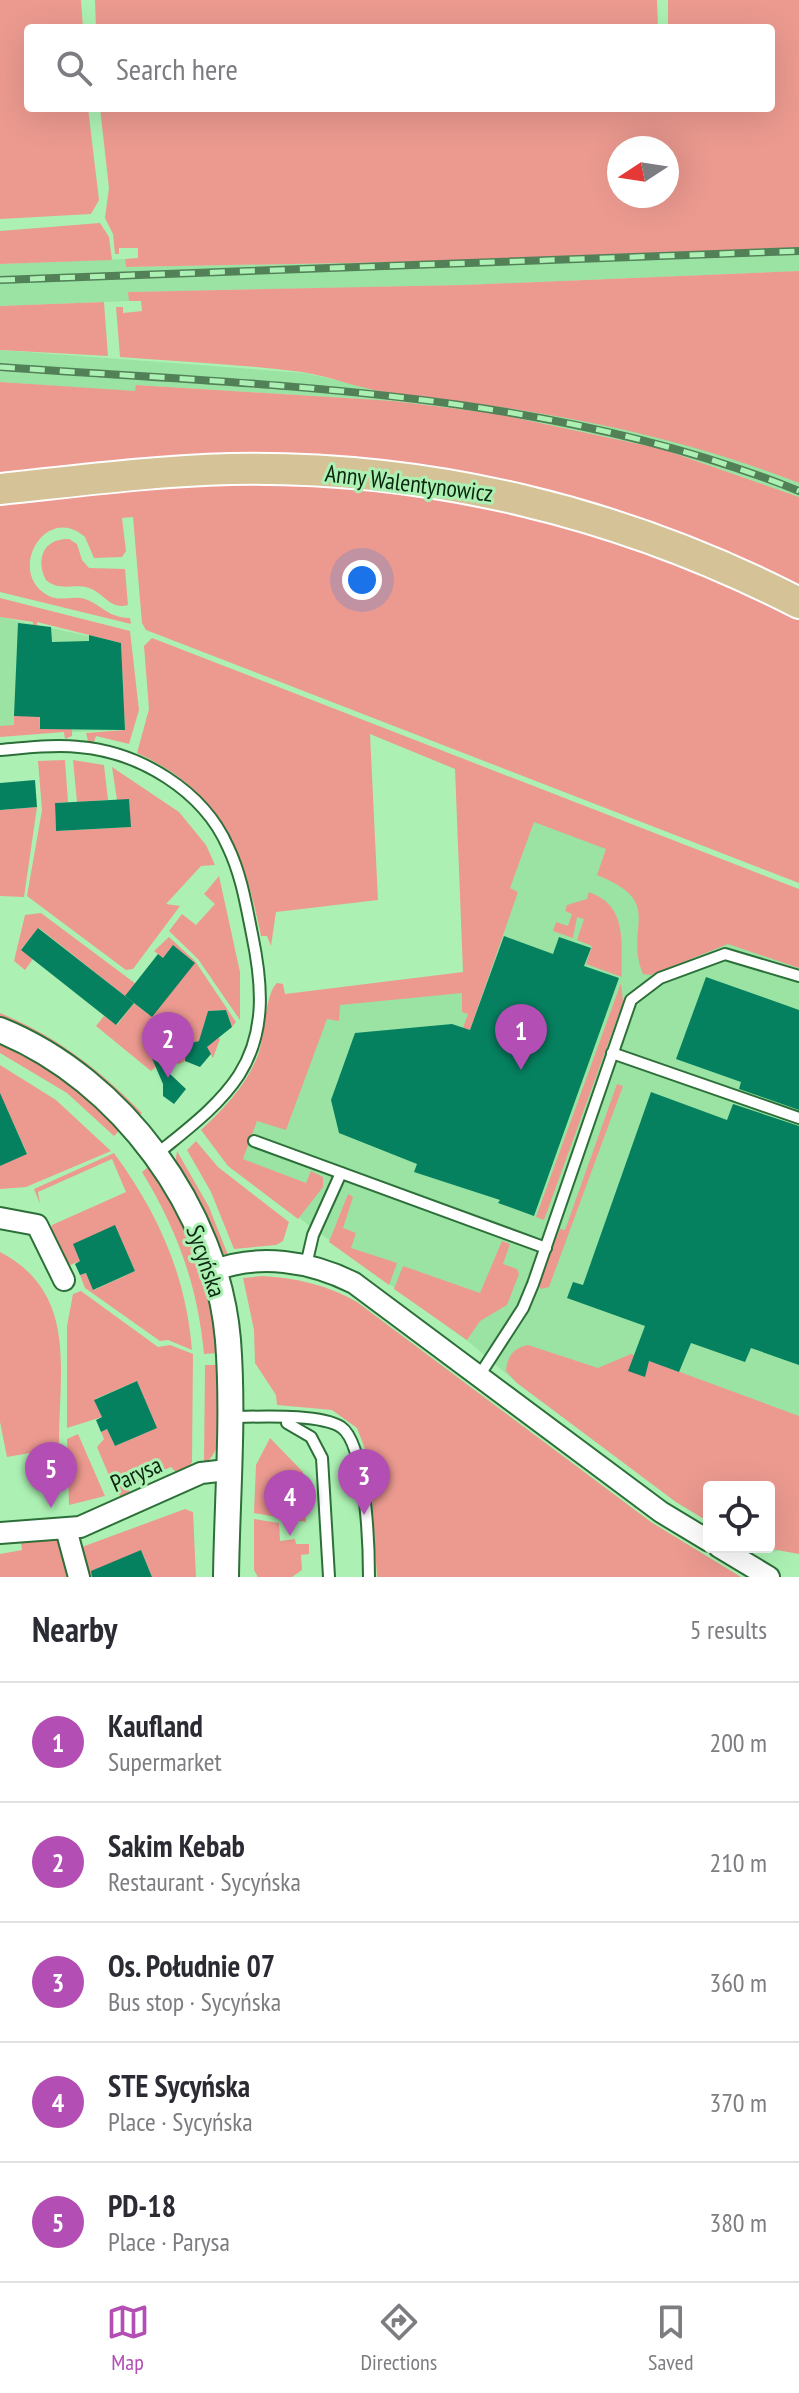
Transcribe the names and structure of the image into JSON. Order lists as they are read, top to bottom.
{
  "streets": {
    "main road": ["Anny Walentynowicz"],
    "street": ["Sycyńska", "Parysa"]
  },
  "crossings": [
    ["Sycyńska", "Parysa"]
  ],
  "north": "left",
  "page": {
    "search": "Search here",
    "pins": [
      "1",
      "2",
      "5",
      "3",
      "4"
    ],
    "heading": ["Nearby", "5 results"],
    "list": [
      {
        "mark": "1",
        "name": "Kaufland",
        "note": "Supermarket",
        "value": "200 m"
      },
      {
        "mark": "2",
        "name": "Sakim Kebab",
        "note": "Restaurant · Sycyńska",
        "value": "210 m"
      },
      {
        "mark": "3",
        "name": "Os. Południe 07",
        "note": "Bus stop · Sycyńska",
        "value": "360 m"
      },
      {
        "mark": "4",
        "name": "STE Sycyńska",
        "note": "Place · Sycyńska",
        "value": "370 m"
      },
      {
        "mark": "5",
        "name": "PD-18",
        "note": "Place · Parysa",
        "value": "380 m"
      }
    ],
    "nav": ["Map", "Directions", "Saved"]
  }
}
